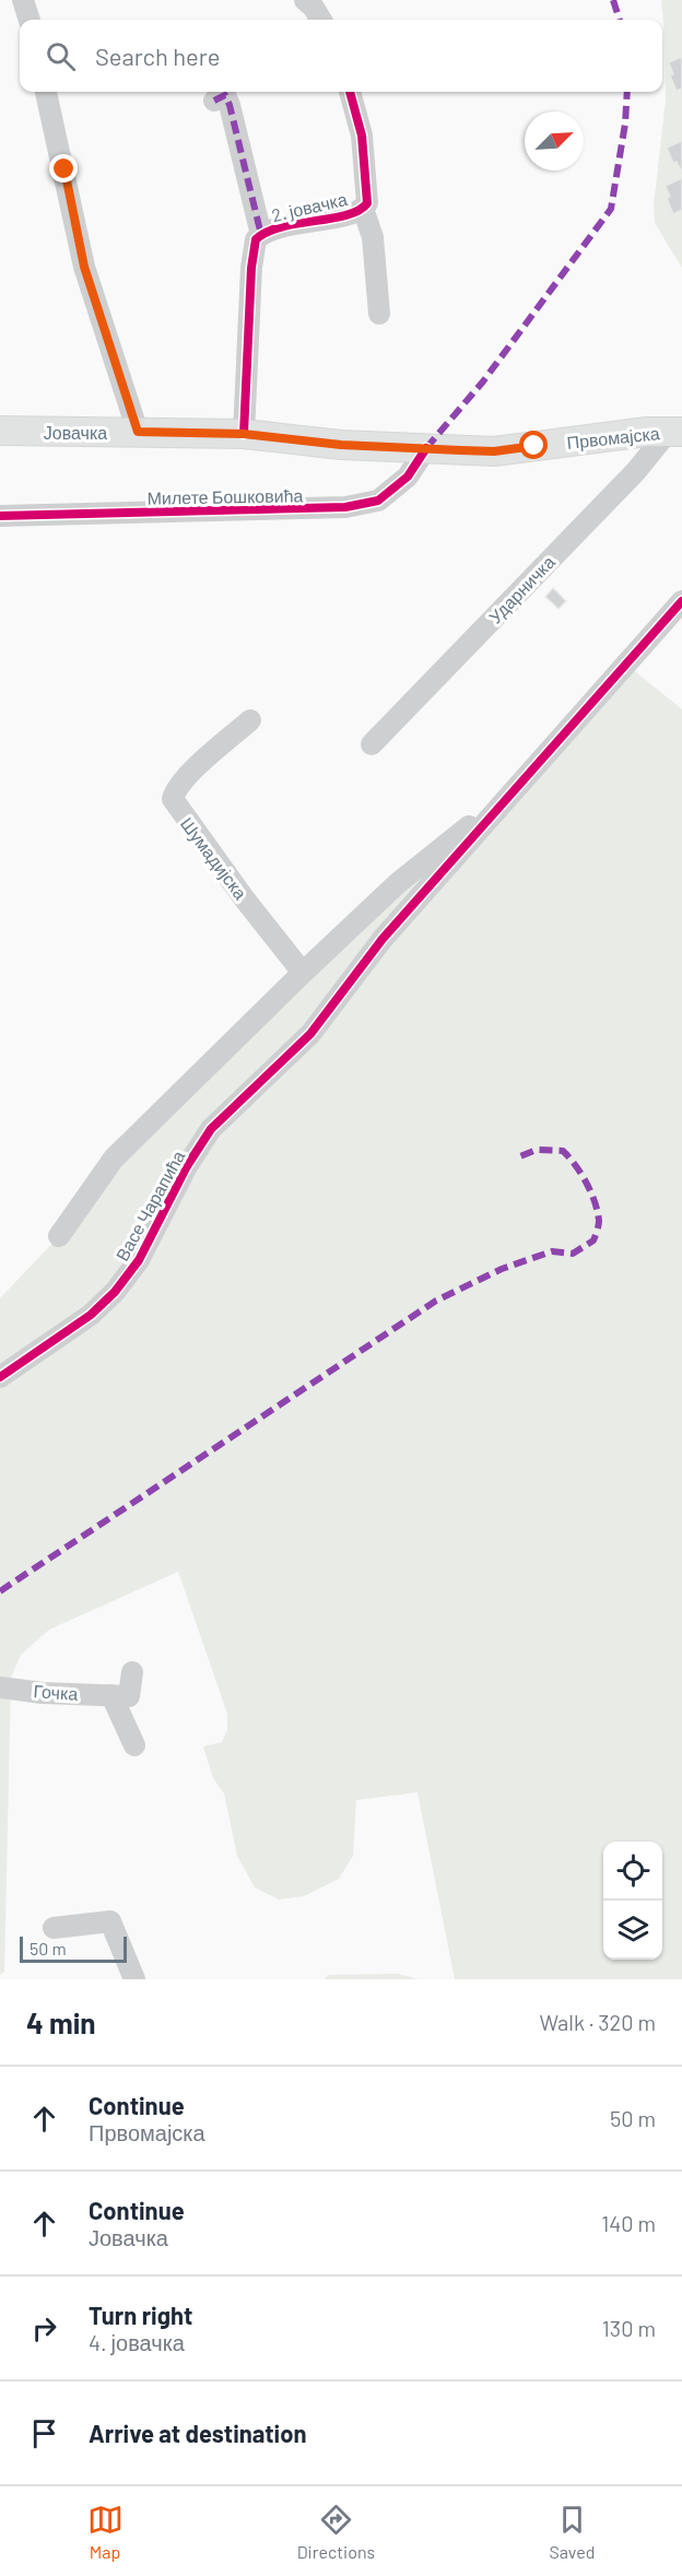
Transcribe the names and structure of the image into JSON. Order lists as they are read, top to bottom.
{
  "streets": {
    "main road": ["Јовачка", "Првомајска"],
    "street": [
      "2. јовачка",
      "Милете Бошковића",
      "Ударничка",
      "Шумадијска",
      "Васе Чарапића",
      "Гочка"
    ]
  },
  "crossings": [
    ["2. јовачка", "Јовачка"],
    ["Јовачка", "Првомајска"],
    ["Јовачка", "Милете Бошковића"],
    ["Првомајска", "Милете Бошковића"],
    ["Првомајска", "Ударничка"]
  ],
  "scale_bar": "50 m",
  "north": "top right",
  "page": {
    "search": "Search here",
    "scale": "50 m",
    "heading": ["4 min", "Walk · 320 m"],
    "list": [
      ["Continue", "Првомајска", "50 m"],
      ["Continue", "Јовачка", "140 m"],
      ["Turn right", "4. јовачка", "130 m"],
      "Arrive at destination"
    ],
    "nav": ["Map", "Directions", "Saved"]
  }
}
